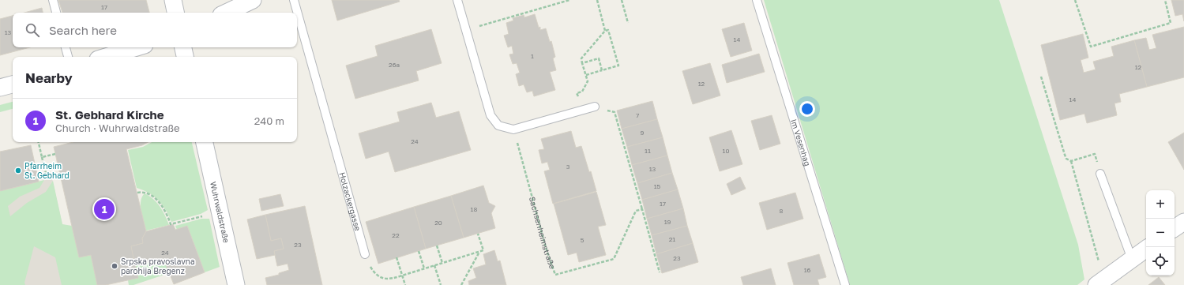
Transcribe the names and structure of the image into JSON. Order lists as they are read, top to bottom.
{
  "streets": {
    "street": ["Wuhrwaldstraße"],
    "lane": ["Im Vesenhag", "Holzackergasse"],
    "path": ["Sachsenheimstraße"]
  },
  "places": ["Pfarrheim St. Gebhard", "Srpska pravoslavna parohija Bregenz"],
  "house_numbers": [
    "17",
    "13",
    "14",
    "1",
    "26a",
    "12",
    "12",
    "14",
    "7",
    "9",
    "24",
    "11",
    "10",
    "3",
    "13",
    "15",
    "17",
    "18",
    "8",
    "19",
    "20",
    "22",
    "21",
    "5",
    "23",
    "24",
    "23",
    "16"
  ],
  "page": {
    "search": "Search here",
    "heading": "Nearby",
    "list": [
      {
        "mark": "1",
        "name": "St. Gebhard Kirche",
        "note": "Church · Wuhrwaldstraße",
        "value": "240 m"
      }
    ],
    "map_buttons": ["+", "−"],
    "pins": "1"
  }
}
